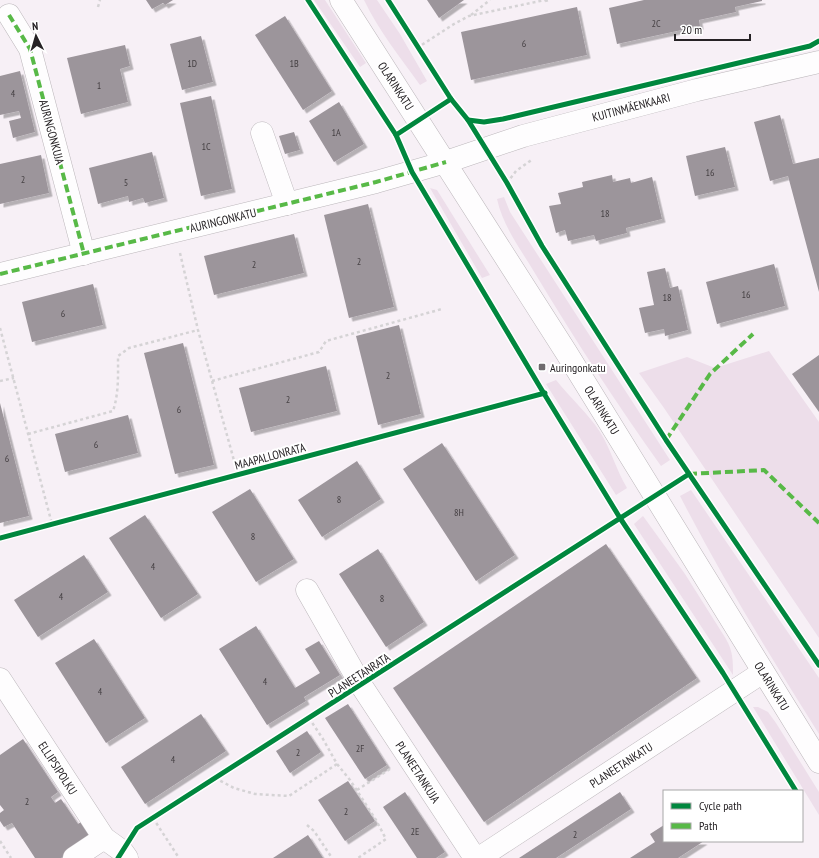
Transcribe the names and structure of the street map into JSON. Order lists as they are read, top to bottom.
{
  "streets": {
    "street": [
      "OLARINKATU",
      "KUITINMÄENKAARI",
      "AURINGONKUJA",
      "AURINGONKATU",
      "PLANEETANKATU",
      "ELLIPSIPOLKU",
      "PLANEETANKUJA"
    ],
    "cycle path": ["MAAPALLONRATA", "PLANEETANRATA"]
  },
  "crossings": [
    ["OLARINKATU", "KUITINMÄENKAARI"],
    ["OLARINKATU", "AURINGONKATU"],
    ["OLARINKATU", "PLANEETANKATU"],
    ["KUITINMÄENKAARI", "AURINGONKATU"],
    ["AURINGONKUJA", "AURINGONKATU"]
  ],
  "places": {
    "transit": ["Auringonkatu"]
  },
  "house_numbers": [
    "2C",
    "6",
    "1D",
    "1B",
    "1",
    "4",
    "1A",
    "1C",
    "16",
    "2",
    "5",
    "18",
    "2",
    "2",
    "16",
    "18",
    "6",
    "2",
    "2",
    "6",
    "6",
    "6",
    "8",
    "8H",
    "8",
    "4",
    "4",
    "8",
    "4",
    "4",
    "2F",
    "2",
    "4",
    "2",
    "2",
    "2E",
    "2"
  ],
  "legend": ["Cycle path", "Path"],
  "scale_bar": "20 m",
  "north": "top"
}
